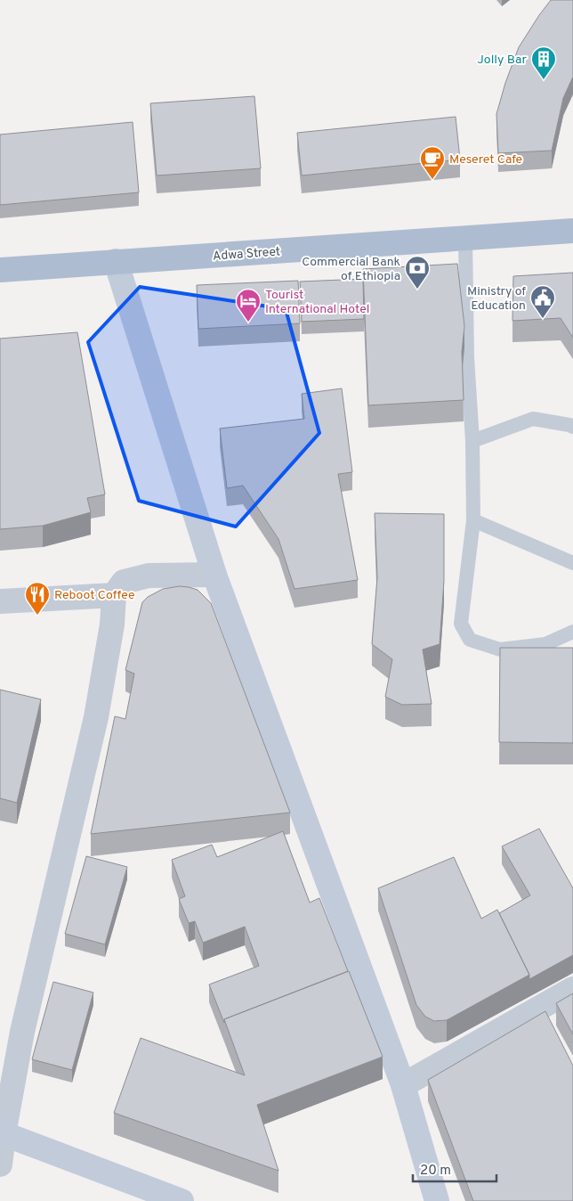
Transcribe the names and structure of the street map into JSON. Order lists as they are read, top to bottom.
{
  "streets": {
    "main road": ["Adwa Street"]
  },
  "places": {
    "building": ["Jolly Bar"],
    "cafe": ["Meseret Cafe"],
    "bank": ["Commercial Bank of Ethiopia"],
    "public building": ["Ministry of Education"],
    "hotel": ["Tourist International Hotel"],
    "restaurant": ["Reboot Coffee"]
  },
  "scale_bar": "20 m"
}
